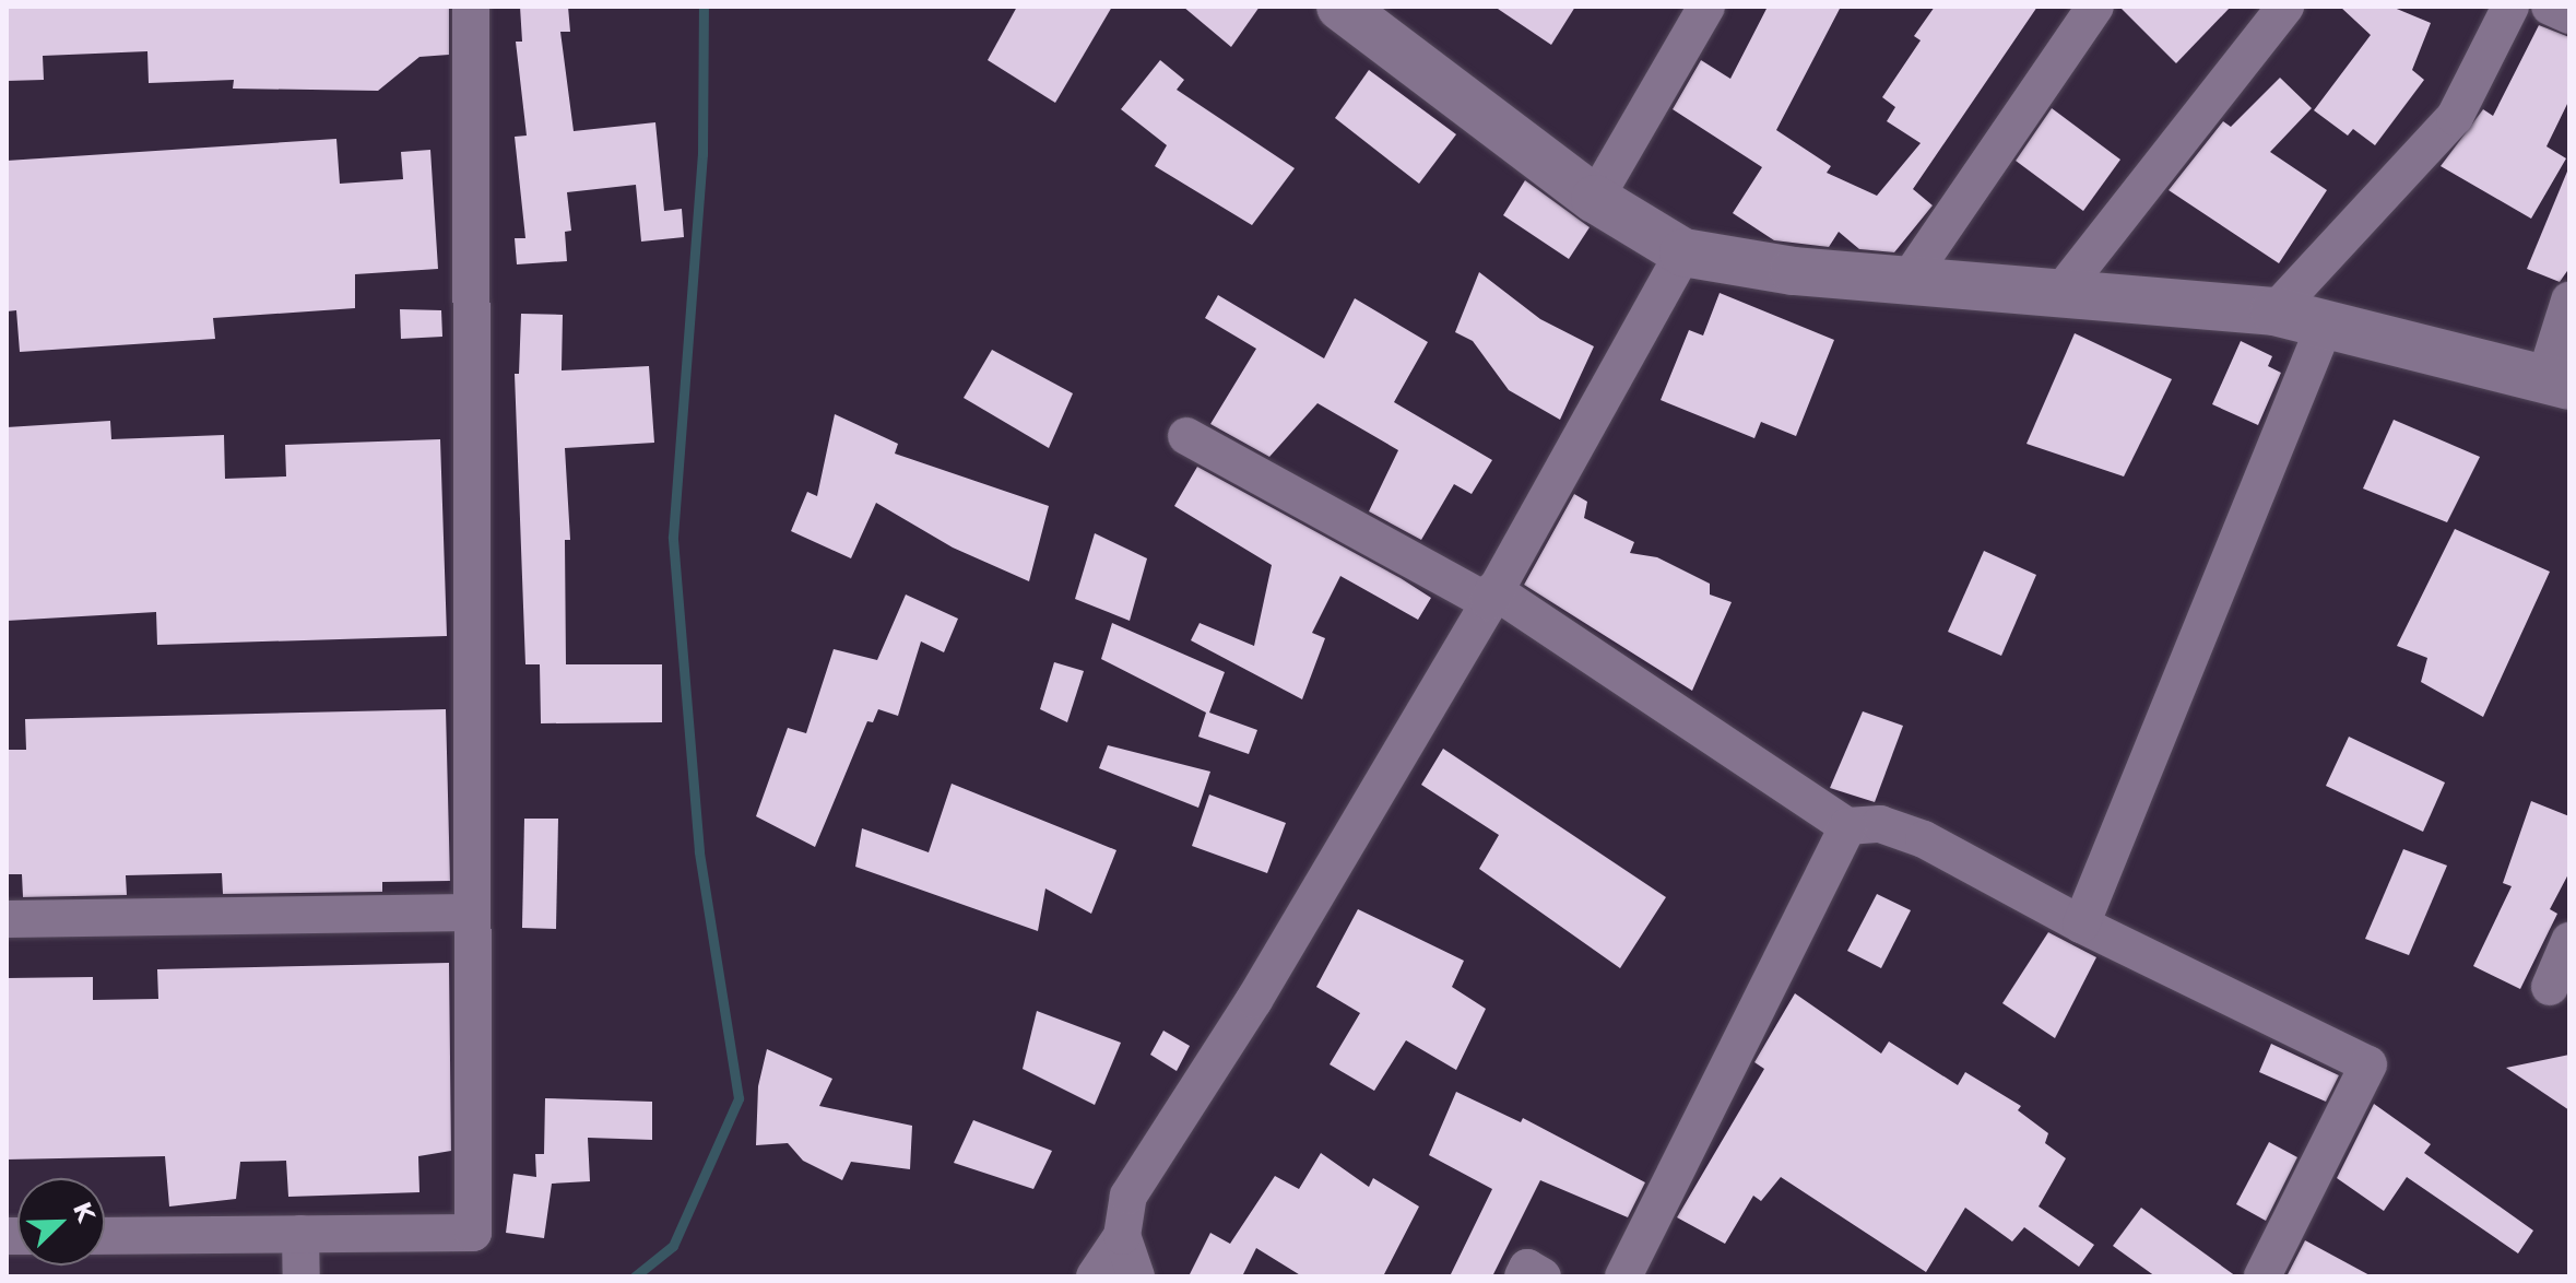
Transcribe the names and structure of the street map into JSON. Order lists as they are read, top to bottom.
{
  "north": "top right"
}
